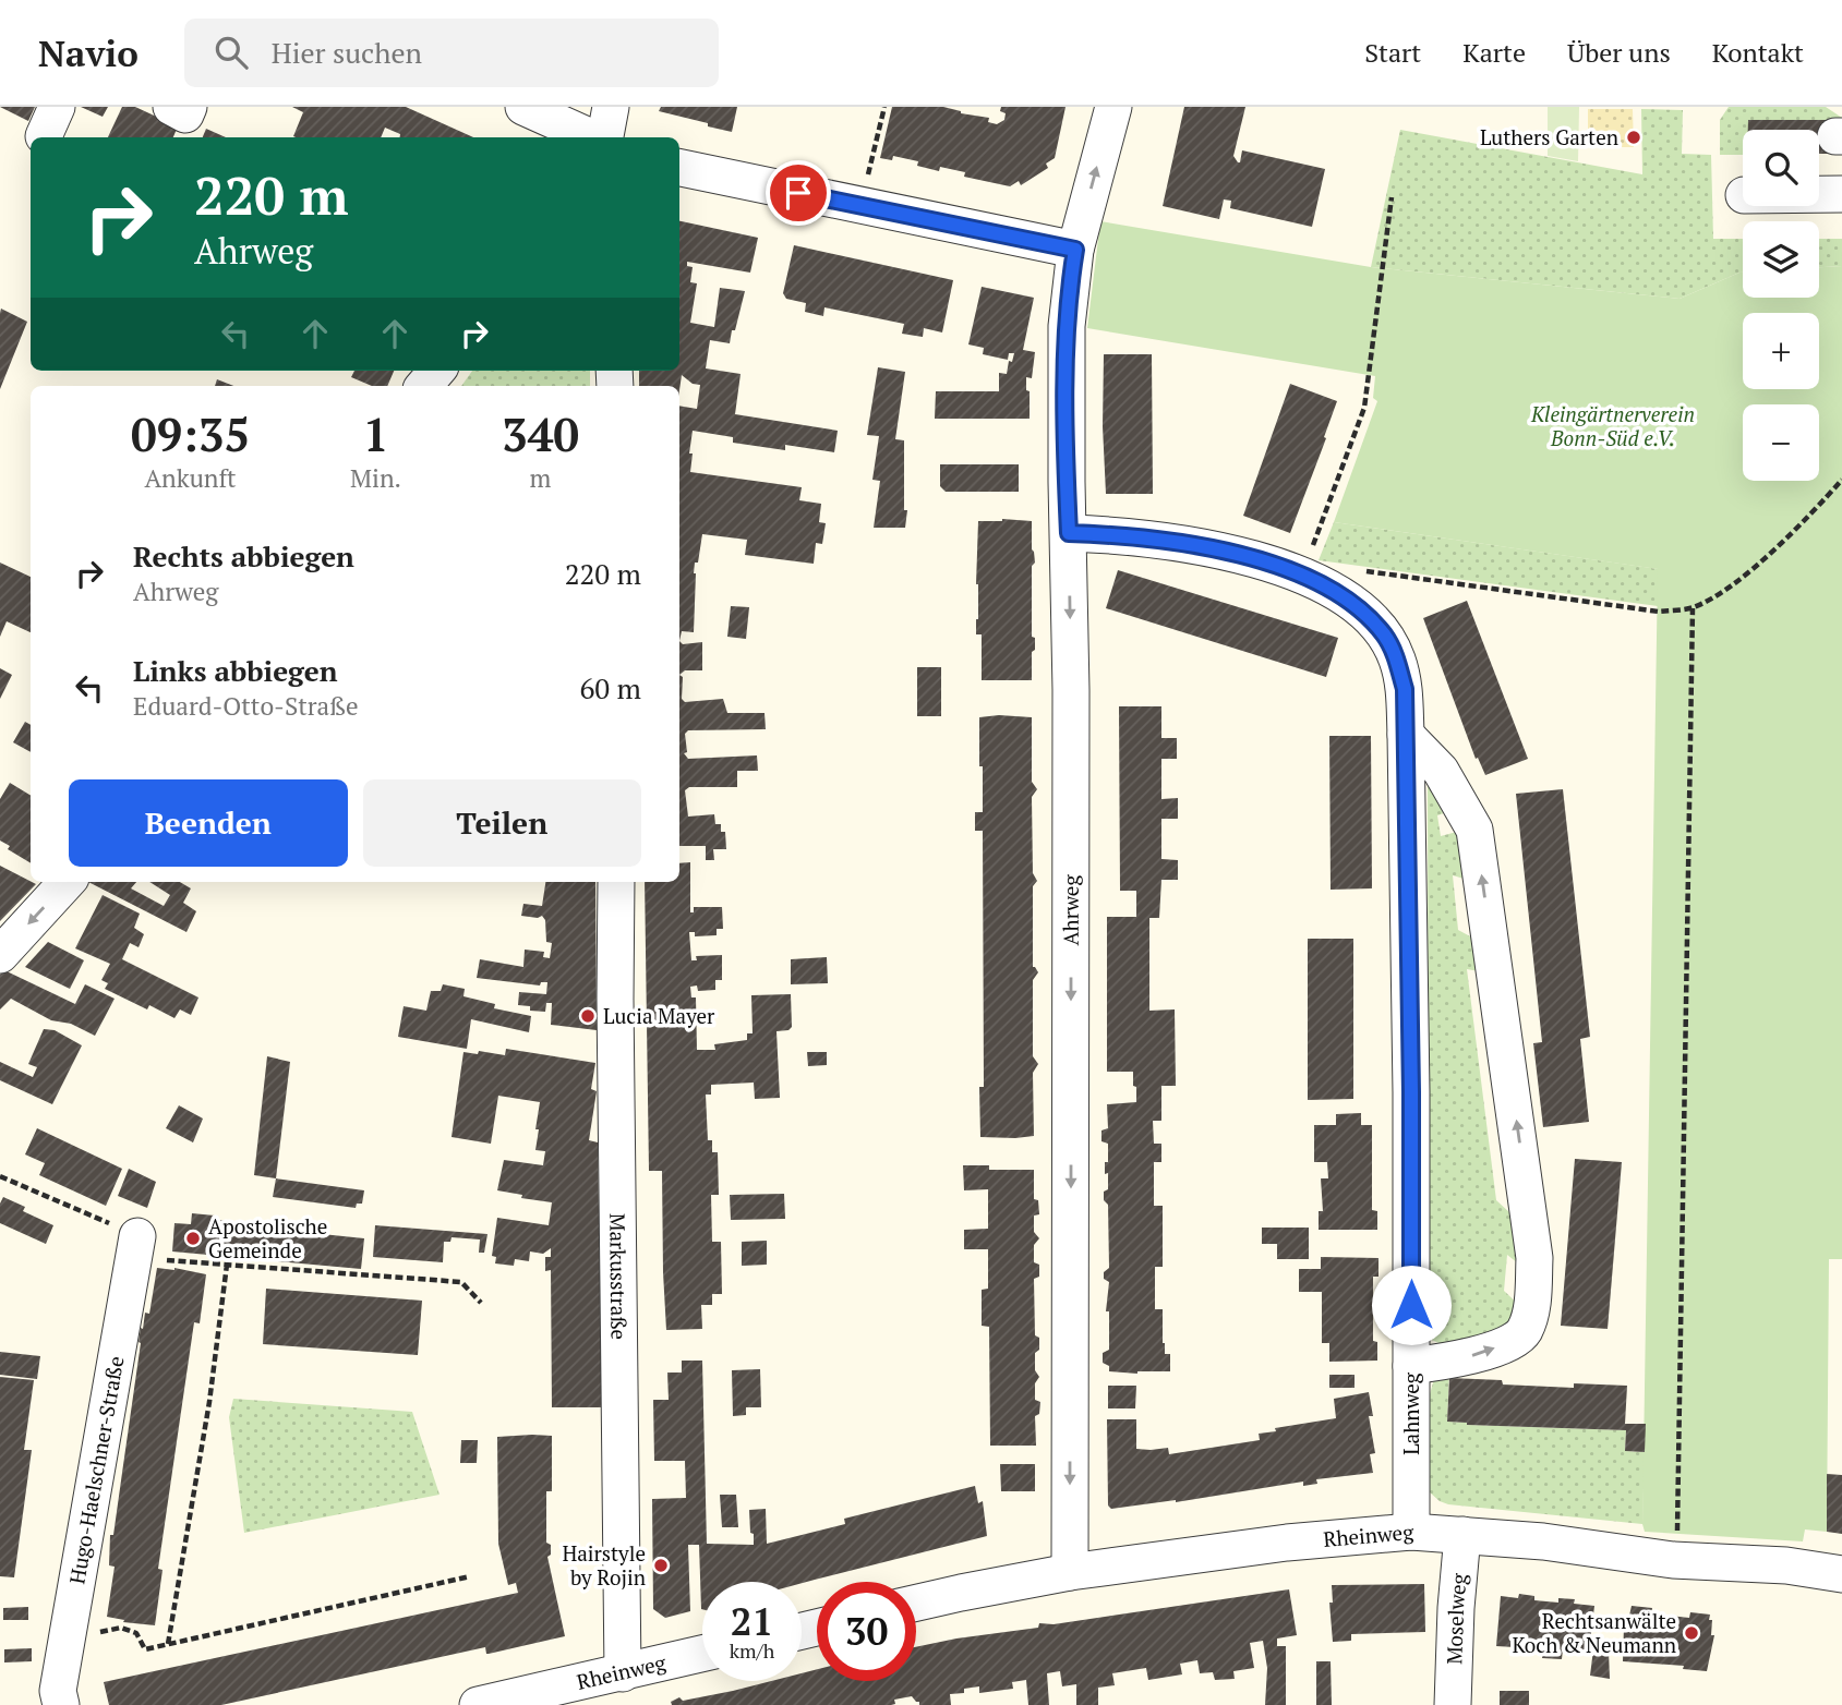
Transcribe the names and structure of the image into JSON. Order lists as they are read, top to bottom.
{
  "streets": {
    "street": [
      "Ahrweg",
      "Markusstraße",
      "Lahnweg",
      "Hugo-Haelschner-Straße",
      "Rheinweg",
      "Moselweg"
    ]
  },
  "crossings": [
    ["Ahrweg", "Lahnweg"],
    ["Ahrweg", "Rheinweg"],
    ["Markusstraße", "Rheinweg"],
    ["Lahnweg", "Rheinweg"],
    ["Rheinweg", "Moselweg"]
  ],
  "parks": ["Kleingärtnerverein Bonn-Süd e.V."],
  "places": [
    "Luthers Garten",
    "Lucia Mayer",
    "Apostolische Gemeinde",
    "Hairstyle by Rojin",
    "Rechtsanwälte Koch & Neumann"
  ],
  "page": {
    "header": "Navio",
    "search": "Hier suchen",
    "nav": [
      "Start",
      "Karte",
      "Über uns",
      "Kontakt"
    ],
    "map_buttons": ["+", "−"],
    "turn": ["220 m", "Ahrweg"],
    "eta": [
      "09:35",
      "Ankunft",
      "1",
      "Min.",
      "340",
      "m"
    ],
    "list": [
      {
        "name": "Rechts abbiegen",
        "note": "Ahrweg",
        "value": "220 m"
      },
      {
        "name": "Links abbiegen",
        "note": "Eduard-Otto-Straße",
        "value": "60 m"
      }
    ],
    "buttons": ["Beenden", "Teilen"],
    "speed": "21 km/h",
    "limit": "30"
  }
}
